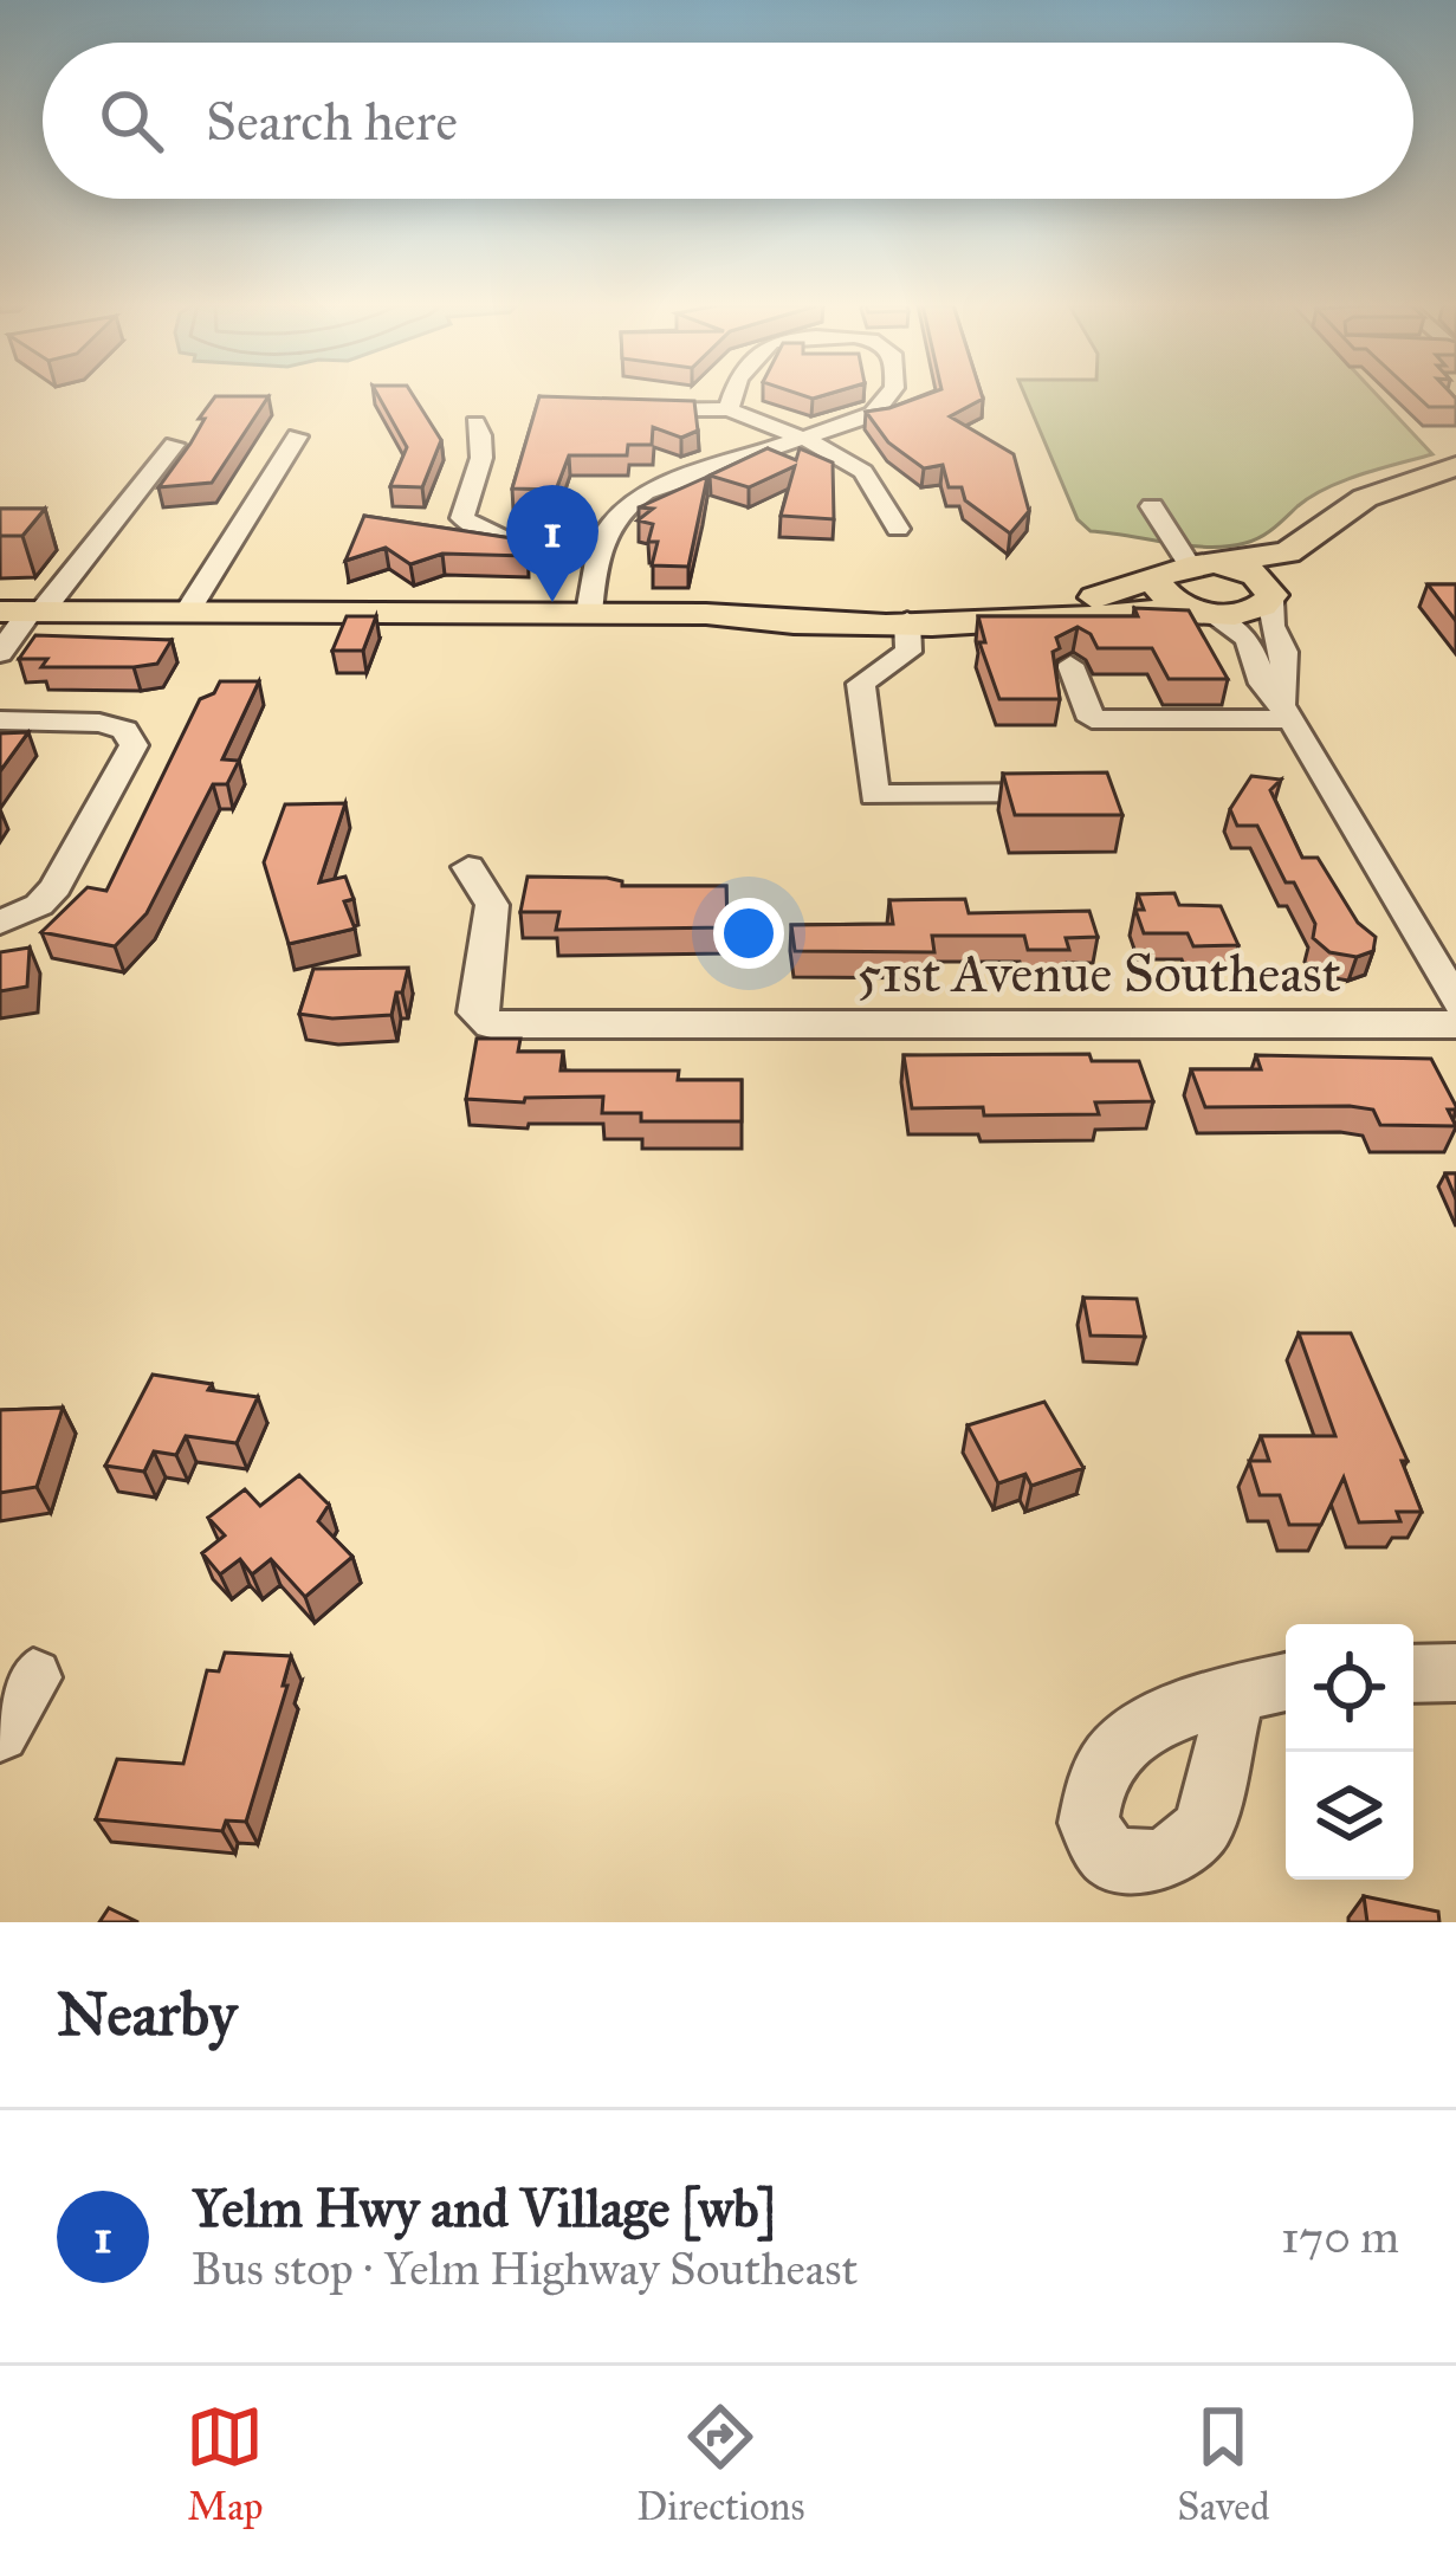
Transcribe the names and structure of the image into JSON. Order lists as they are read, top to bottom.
{
  "streets": {
    "street": ["51st Avenue Southeast"]
  },
  "page": {
    "search": "Search here",
    "pins": "1",
    "heading": "Nearby",
    "list": [
      {
        "mark": "1",
        "name": "Yelm Hwy and Village [wb]",
        "note": "Bus stop · Yelm Highway Southeast",
        "value": "170 m"
      }
    ],
    "nav": ["Map", "Directions", "Saved"]
  }
}
